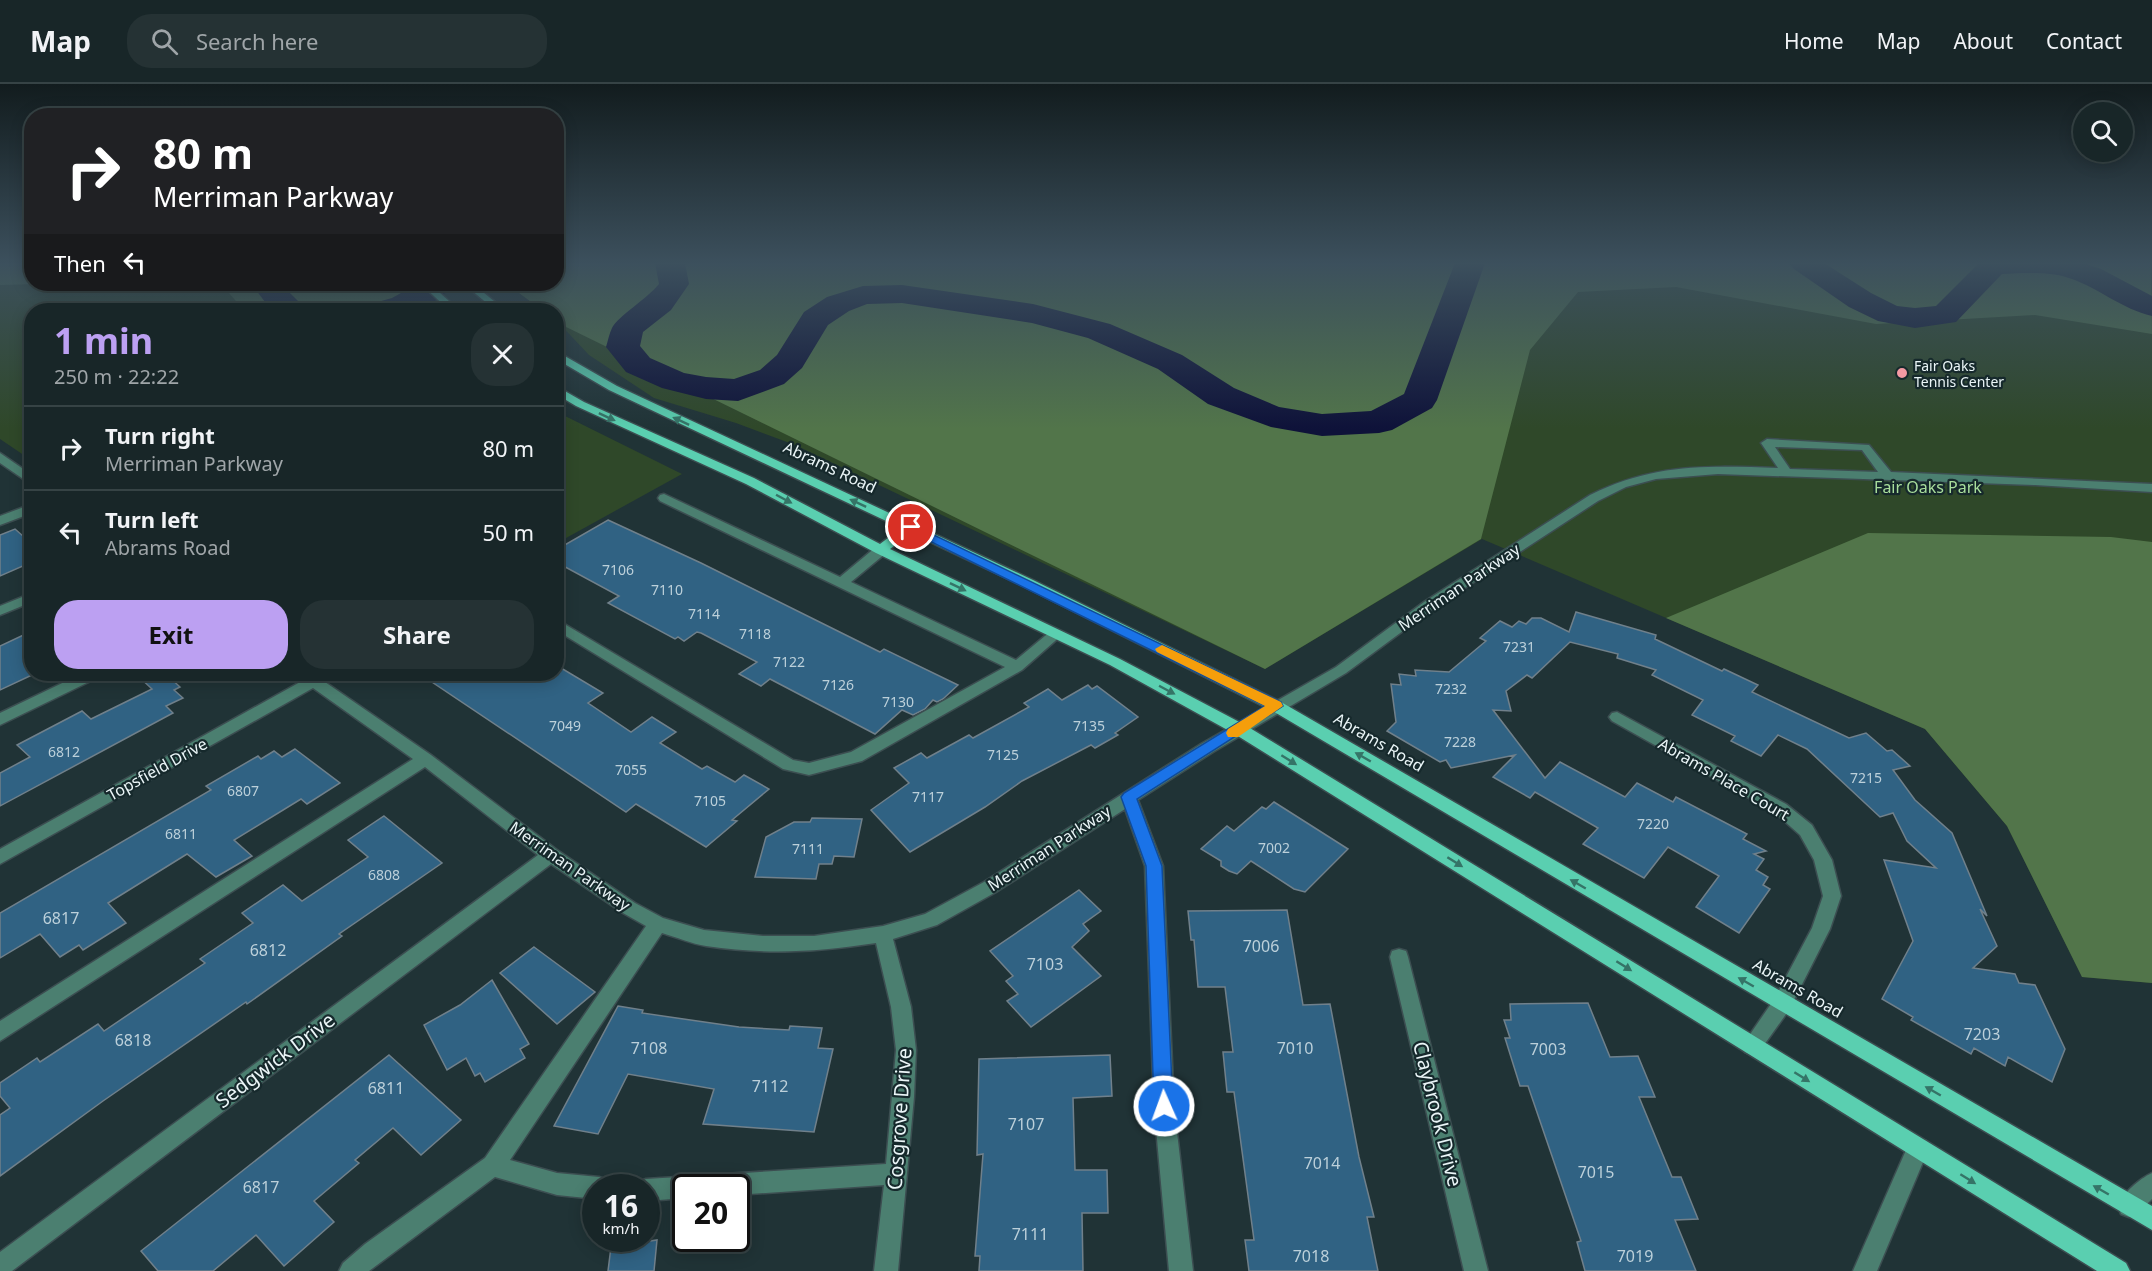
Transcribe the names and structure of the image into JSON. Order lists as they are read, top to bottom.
{
  "streets": {
    "main road": ["Abrams Road"],
    "street": [
      "Merriman Parkway",
      "Topsfield Drive",
      "Abrams Place Court",
      "Sedgwick Drive",
      "Claybrook Drive",
      "Cosgrove Drive"
    ]
  },
  "crossings": [
    ["Abrams Road", "Merriman Parkway"],
    ["Abrams Road", "Abrams Place Court"],
    ["Merriman Parkway", "Sedgwick Drive"],
    ["Merriman Parkway", "Cosgrove Drive"]
  ],
  "parks": ["Fair Oaks Park"],
  "places": ["Fair Oaks Tennis Center"],
  "house_numbers": [
    "7106",
    "7110",
    "7114",
    "7118",
    "7231",
    "7122",
    "7126",
    "7232",
    "7130",
    "7049",
    "7135",
    "7228",
    "6812",
    "7125",
    "7055",
    "7215",
    "6807",
    "7117",
    "7105",
    "7220",
    "6811",
    "7002",
    "7111",
    "6808",
    "6817",
    "7006",
    "6812",
    "7103",
    "7203",
    "6818",
    "7108",
    "7010",
    "7003",
    "7112",
    "6811",
    "7107",
    "7014",
    "7015",
    "6817",
    "7111",
    "7018",
    "7019"
  ],
  "page": {
    "header": "Map",
    "search": "Search here",
    "nav": [
      "Home",
      "Map",
      "About",
      "Contact"
    ],
    "turn": ["80 m", "Merriman Parkway"],
    "then": "Then",
    "heading": ["1 min", "250 m · 22:22"],
    "list": [
      {
        "name": "Turn right",
        "note": "Merriman Parkway",
        "value": "80 m"
      },
      {
        "name": "Turn left",
        "note": "Abrams Road",
        "value": "50 m"
      }
    ],
    "buttons": ["Exit", "Share"],
    "speed": "16 km/h",
    "limit": "20"
  }
}
